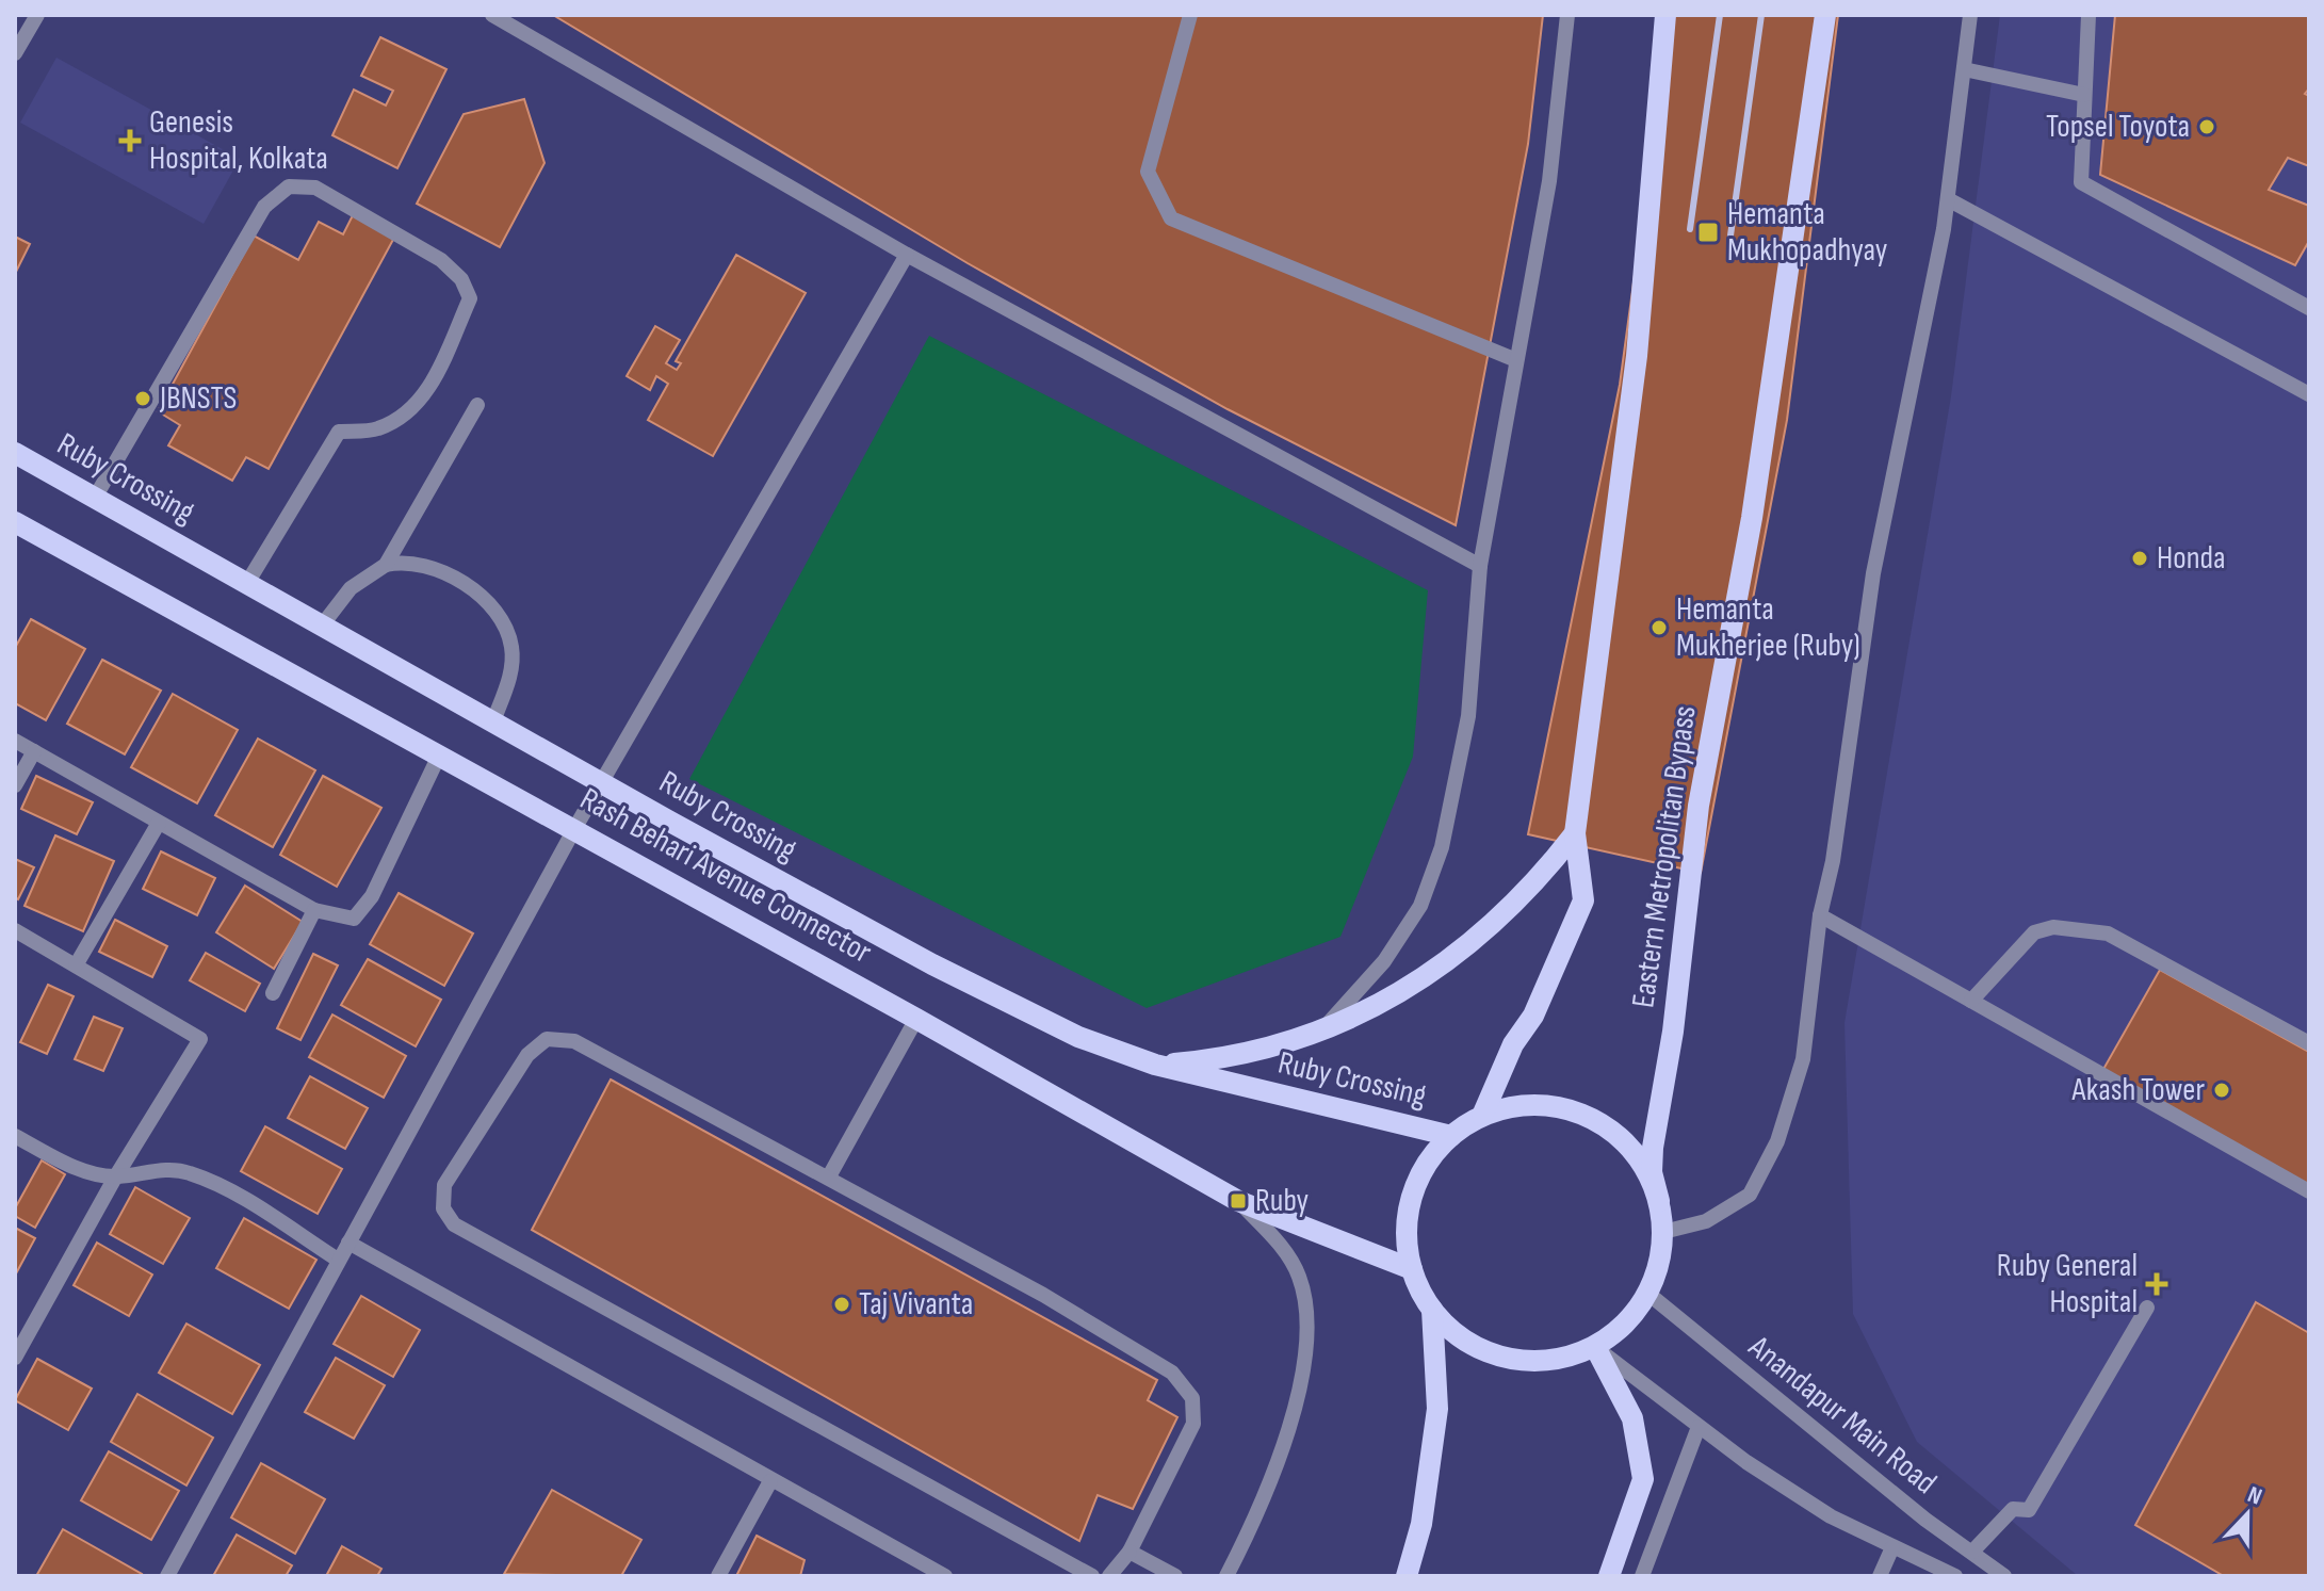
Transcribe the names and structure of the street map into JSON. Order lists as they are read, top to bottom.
{
  "streets": {
    "main road": ["Ruby Crossing", "Eastern Metropolitan Bypass", "Rash Behari Avenue Connector"],
    "street": ["Anandapur Main Road"]
  },
  "crossings": [
    ["Ruby Crossing", "Eastern Metropolitan Bypass"],
    ["Ruby Crossing", "Rash Behari Avenue Connector"],
    ["Ruby Crossing", "Anandapur Main Road"],
    ["Eastern Metropolitan Bypass", "Rash Behari Avenue Connector"],
    ["Eastern Metropolitan Bypass", "Anandapur Main Road"],
    ["Rash Behari Avenue Connector", "Anandapur Main Road"]
  ],
  "places": {
    "other": [
      "Topsel Toyota",
      "JBNSTS",
      "Honda",
      "Hemanta Mukherjee (Ruby)",
      "Akash Tower",
      "Taj Vivanta"
    ],
    "health": ["Genesis Hospital, Kolkata", "Ruby General Hospital"],
    "transit": ["Hemanta Mukhopadhyay", "Ruby"]
  },
  "north": "top"
}
